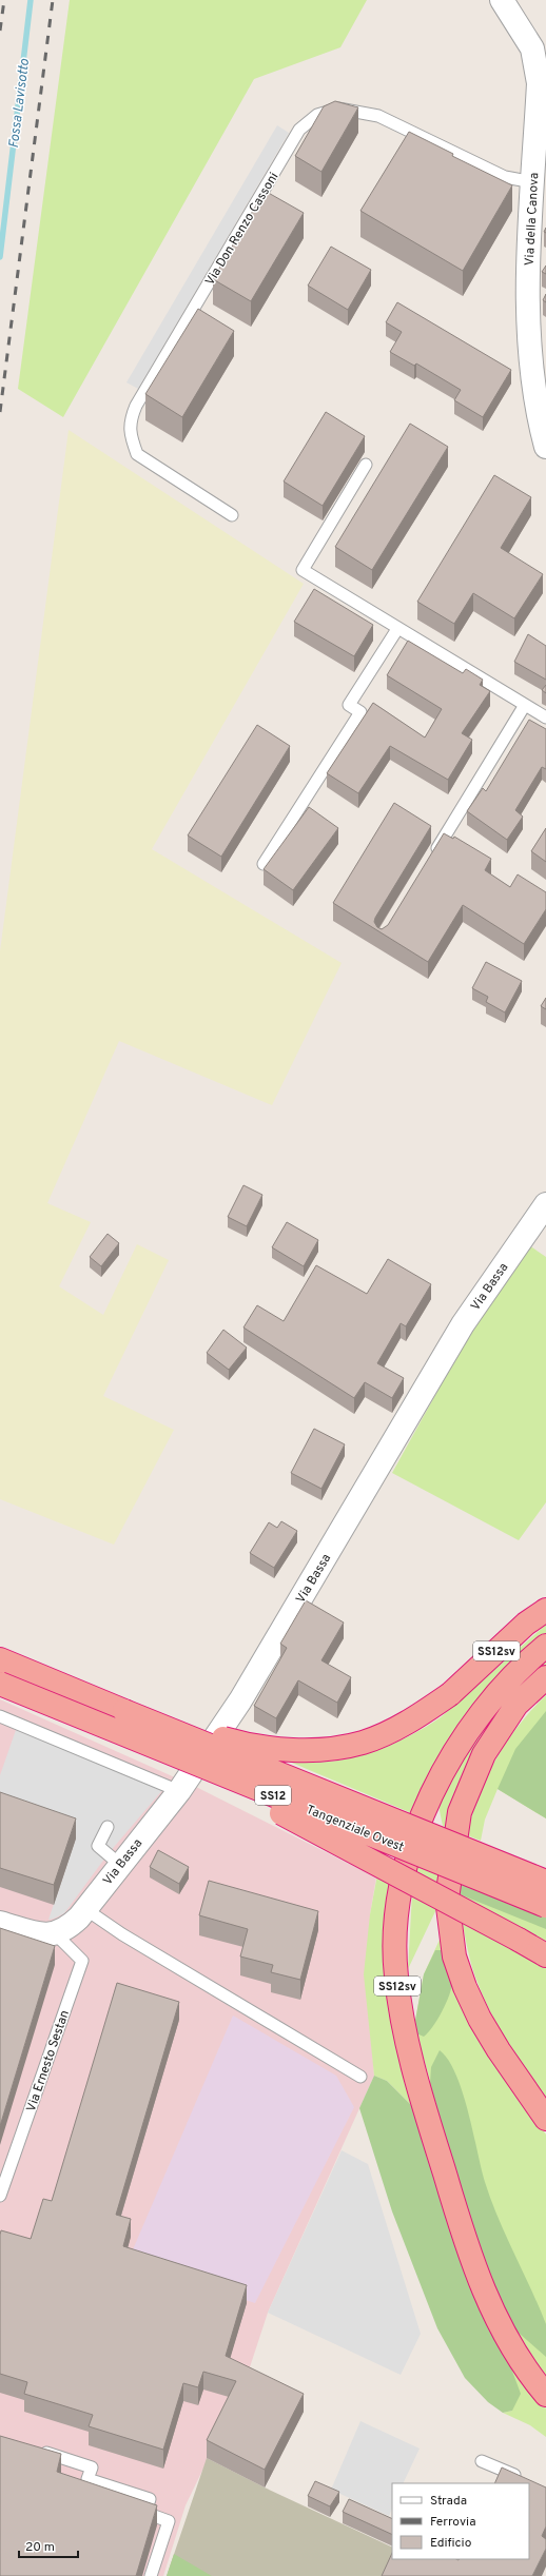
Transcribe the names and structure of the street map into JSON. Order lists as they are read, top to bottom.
{
  "streets": {
    "highway": ["SS12sv", "SS12", "Tangenziale Ovest"],
    "street": ["Via della Canova", "Via Bassa"],
    "lane": ["Via Don Renzo Cassoni", "Via Ernesto Sestan"]
  },
  "crossings": [
    ["Via della Canova", "Via Don Renzo Cassoni"],
    ["Via Bassa", "Via Ernesto Sestan"],
    ["SS12sv", "Tangenziale Ovest"]
  ],
  "water": ["Fossa Lavisotto"],
  "legend": ["Strada", "Ferrovia", "Edificio"],
  "scale_bar": "20 m"
}
